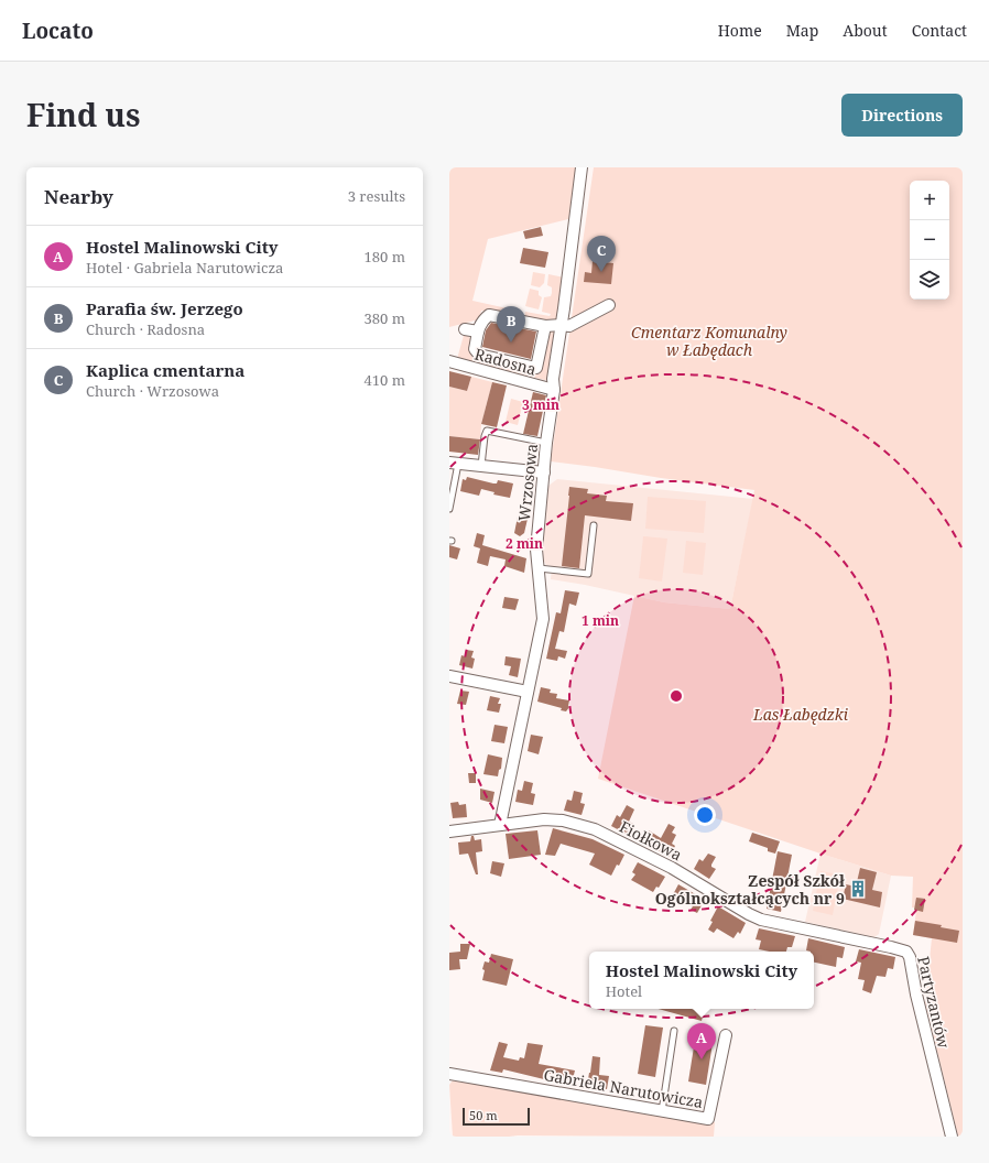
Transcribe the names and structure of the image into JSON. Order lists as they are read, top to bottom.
{
  "streets": {
    "street": [
      "Radosna",
      "Wrzosowa",
      "Fiołkowa",
      "Partyzantów",
      "Gabriela Narutowicza"
    ]
  },
  "crossings": [
    ["Radosna", "Wrzosowa"],
    ["Wrzosowa", "Fiołkowa"],
    ["Fiołkowa", "Partyzantów"]
  ],
  "parks": ["Cmentarz Komunalny w Łabędach", "Las Łabędzki"],
  "places": {
    "building": ["Zespół Szkół Ogólnokształcących nr 9"]
  },
  "scale_bar": "50 m",
  "page": {
    "header": "Locato",
    "nav": [
      "Home",
      "Map",
      "About",
      "Contact"
    ],
    "title": "Find us",
    "buttons": "Directions",
    "heading": ["Nearby", "3 results"],
    "map_buttons": ["+", "−"],
    "list": [
      {
        "mark": "A",
        "name": "Hostel Malinowski City",
        "note": "Hotel · Gabriela Narutowicza",
        "value": "180 m"
      },
      {
        "mark": "B",
        "name": "Parafia św. Jerzego",
        "note": "Church · Radosna",
        "value": "380 m"
      },
      {
        "mark": "C",
        "name": "Kaplica cmentarna",
        "note": "Church · Wrzosowa",
        "value": "410 m"
      }
    ],
    "pins": ["C", "B", "A"],
    "popup": ["Hostel Malinowski City", "Hotel"],
    "scale": "50 m"
  },
  "rings": ["3 min", "2 min", "1 min"]
}
